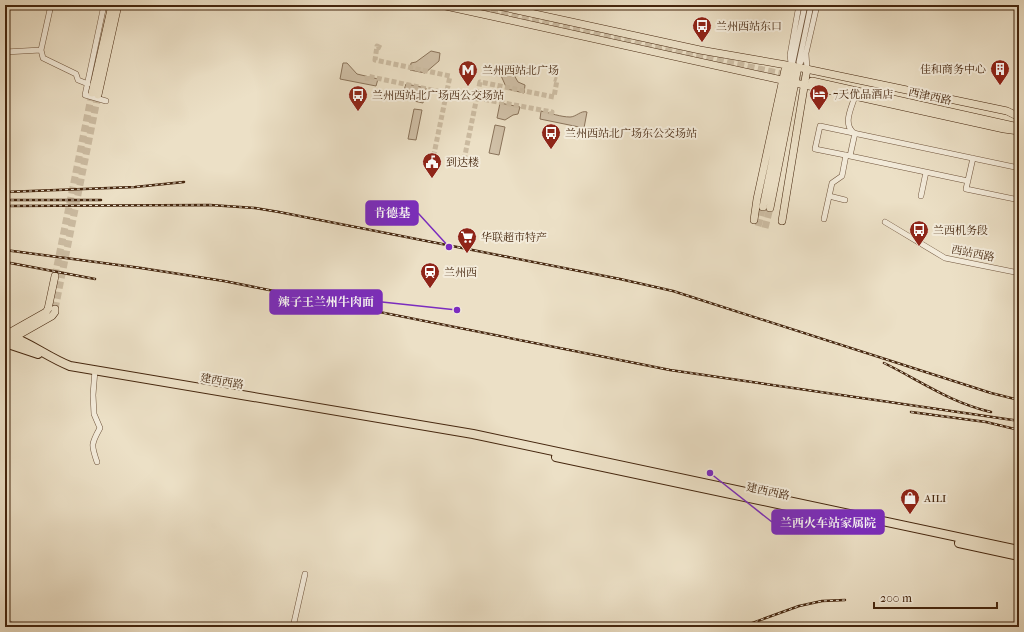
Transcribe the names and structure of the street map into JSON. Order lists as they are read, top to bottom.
{
  "streets": {
    "highway": ["建西西路"],
    "main road": ["西津西路"],
    "street": ["西站西路"]
  },
  "places": {
    "bus stop": [
      "兰州西站东口",
      "兰州西站北广场西公交场站",
      "兰州西站北广场东公交场站",
      "兰西机务段"
    ],
    "building": ["佳和商务中心"],
    "metro station": ["兰州西站北广场"],
    "hotel": ["7天优品酒店"],
    "public building": ["到达楼"],
    "other": ["肯德基", "辣子王兰州牛肉面", "兰西火车站家属院"],
    "supermarket": ["华联超市特产"],
    "station": ["兰州西"],
    "shop": ["AILI"]
  },
  "scale_bar": "200 m"
}
